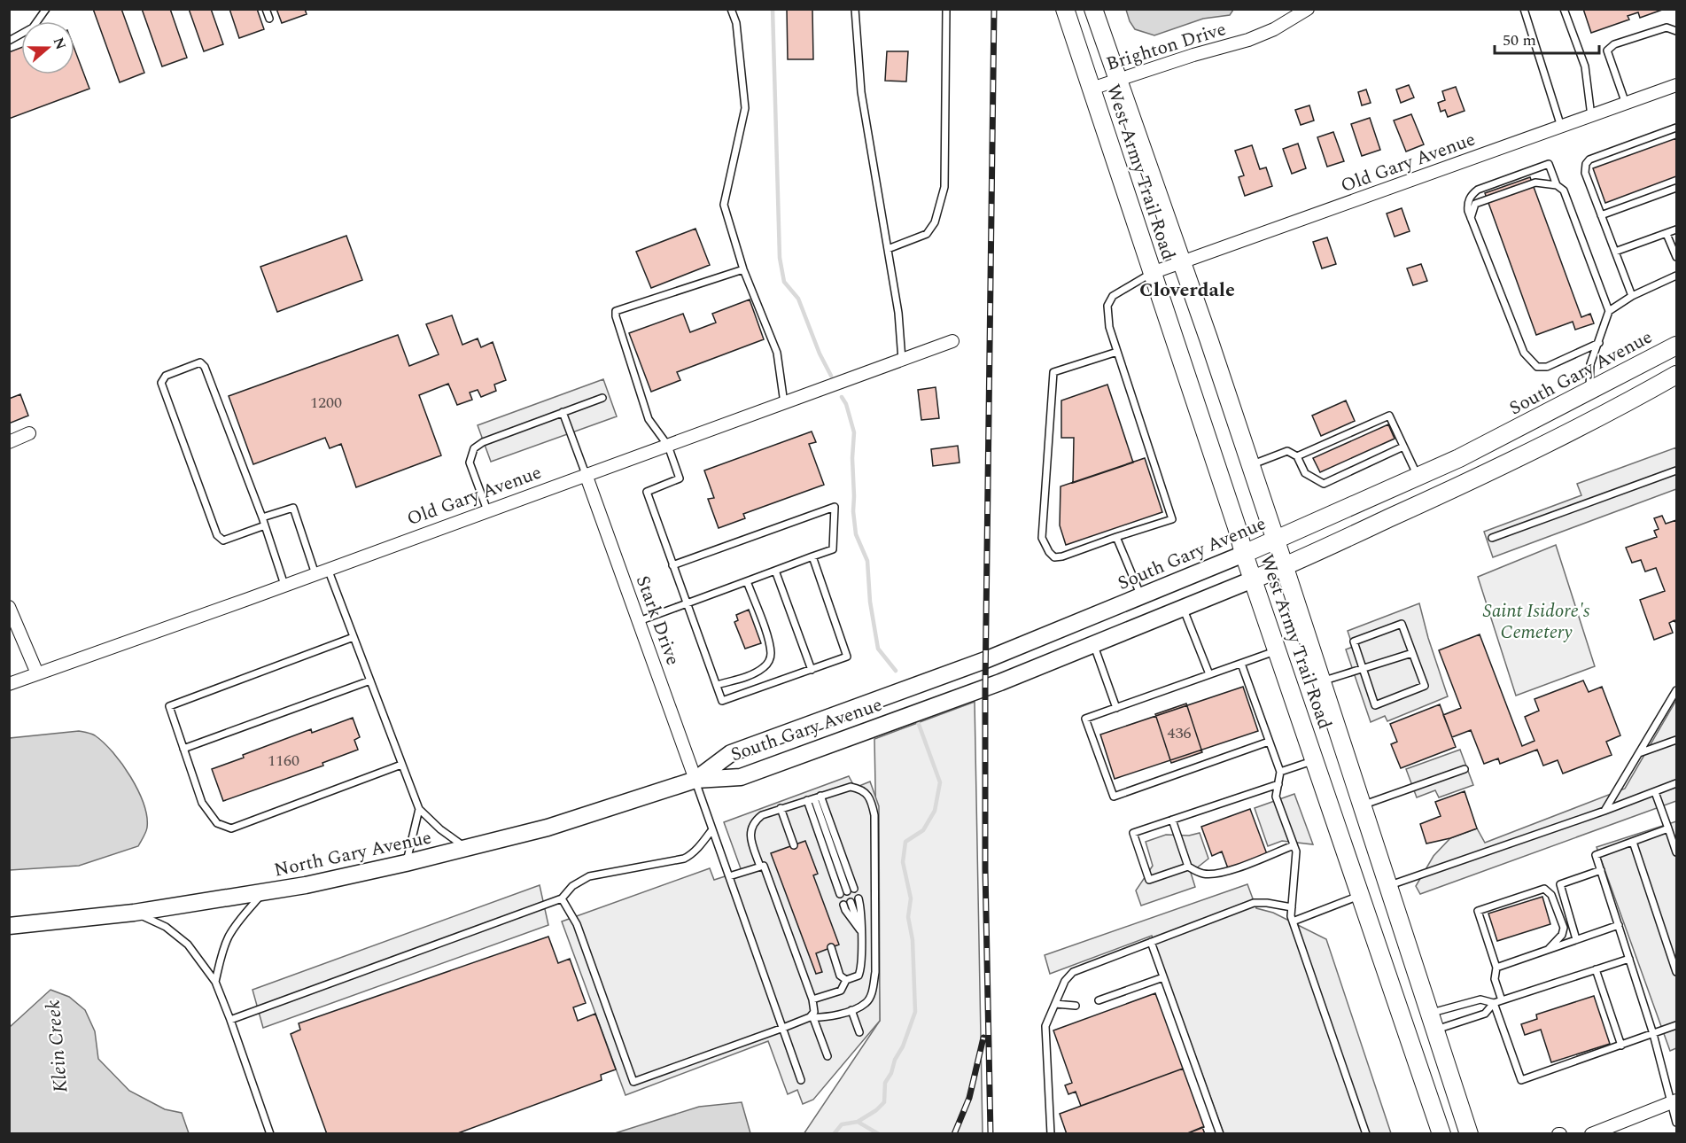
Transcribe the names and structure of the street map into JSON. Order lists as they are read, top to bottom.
{
  "streets": {
    "main road": ["West Army Trail Road", "South Gary Avenue"],
    "street": [
      "Brighton Drive",
      "Old Gary Avenue",
      "Stark Drive",
      "North Gary Avenue"
    ]
  },
  "crossings": [
    ["Brighton Drive", "West Army Trail Road"],
    ["Old Gary Avenue", "West Army Trail Road"],
    ["Old Gary Avenue", "Stark Drive"],
    ["West Army Trail Road", "South Gary Avenue"],
    ["South Gary Avenue", "Stark Drive"],
    ["South Gary Avenue", "North Gary Avenue"],
    ["Stark Drive", "North Gary Avenue"]
  ],
  "districts": ["Cloverdale"],
  "water": ["Klein Creek"],
  "parks": ["Saint Isidore's Cemetery"],
  "house_numbers": ["1200", "436", "1160"],
  "scale_bar": "50 m",
  "north": "right"
}
